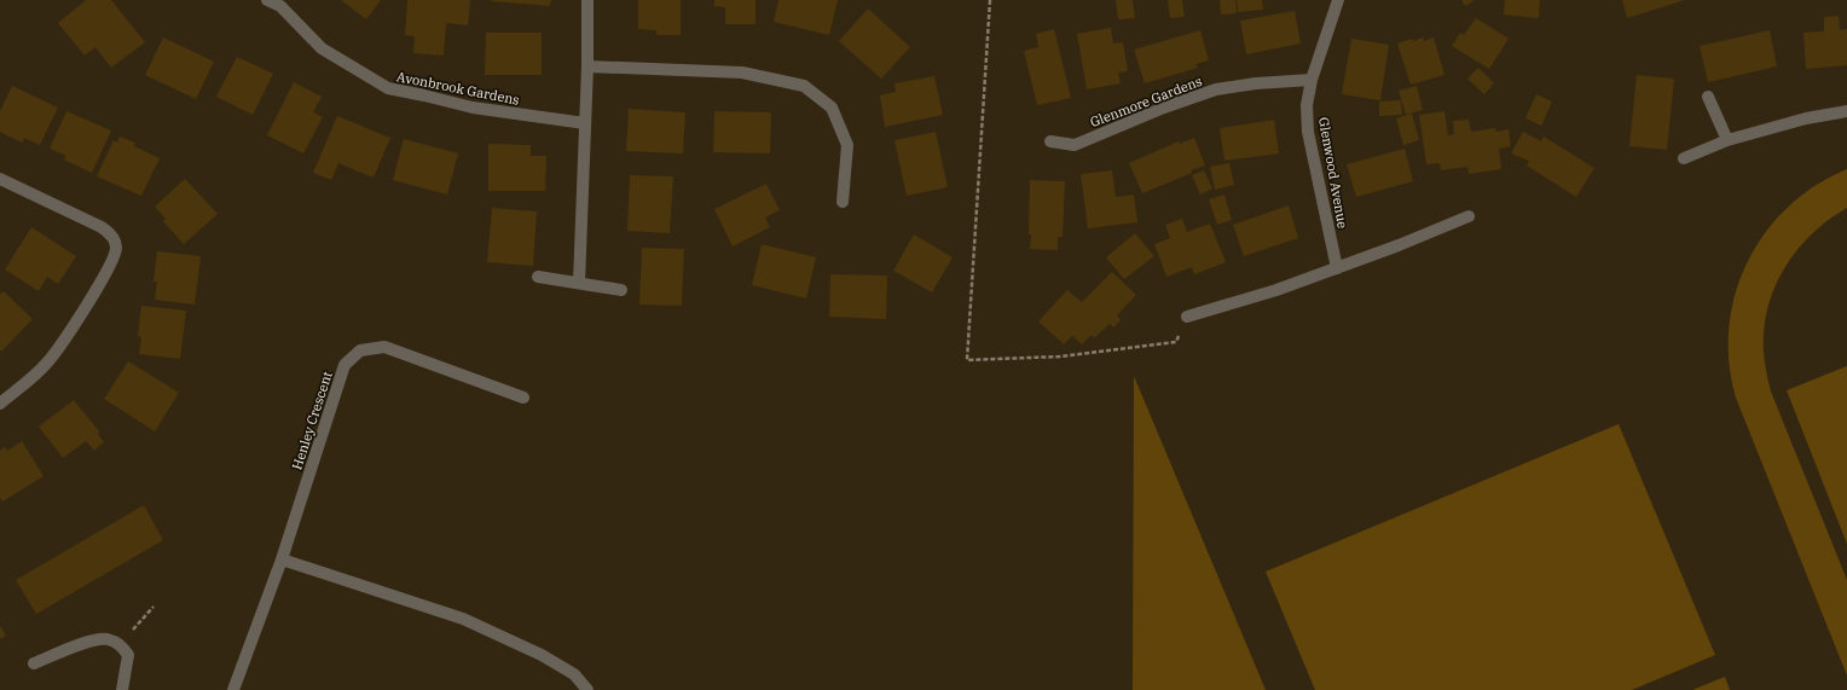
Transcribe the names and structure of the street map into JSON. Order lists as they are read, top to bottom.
{
  "streets": {
    "street": [
      "Avonbrook Gardens",
      "Glenmore Gardens",
      "Glenwood Avenue",
      "Henley Crescent"
    ]
  },
  "crossings": [
    ["Glenmore Gardens", "Glenwood Avenue"]
  ]
}
